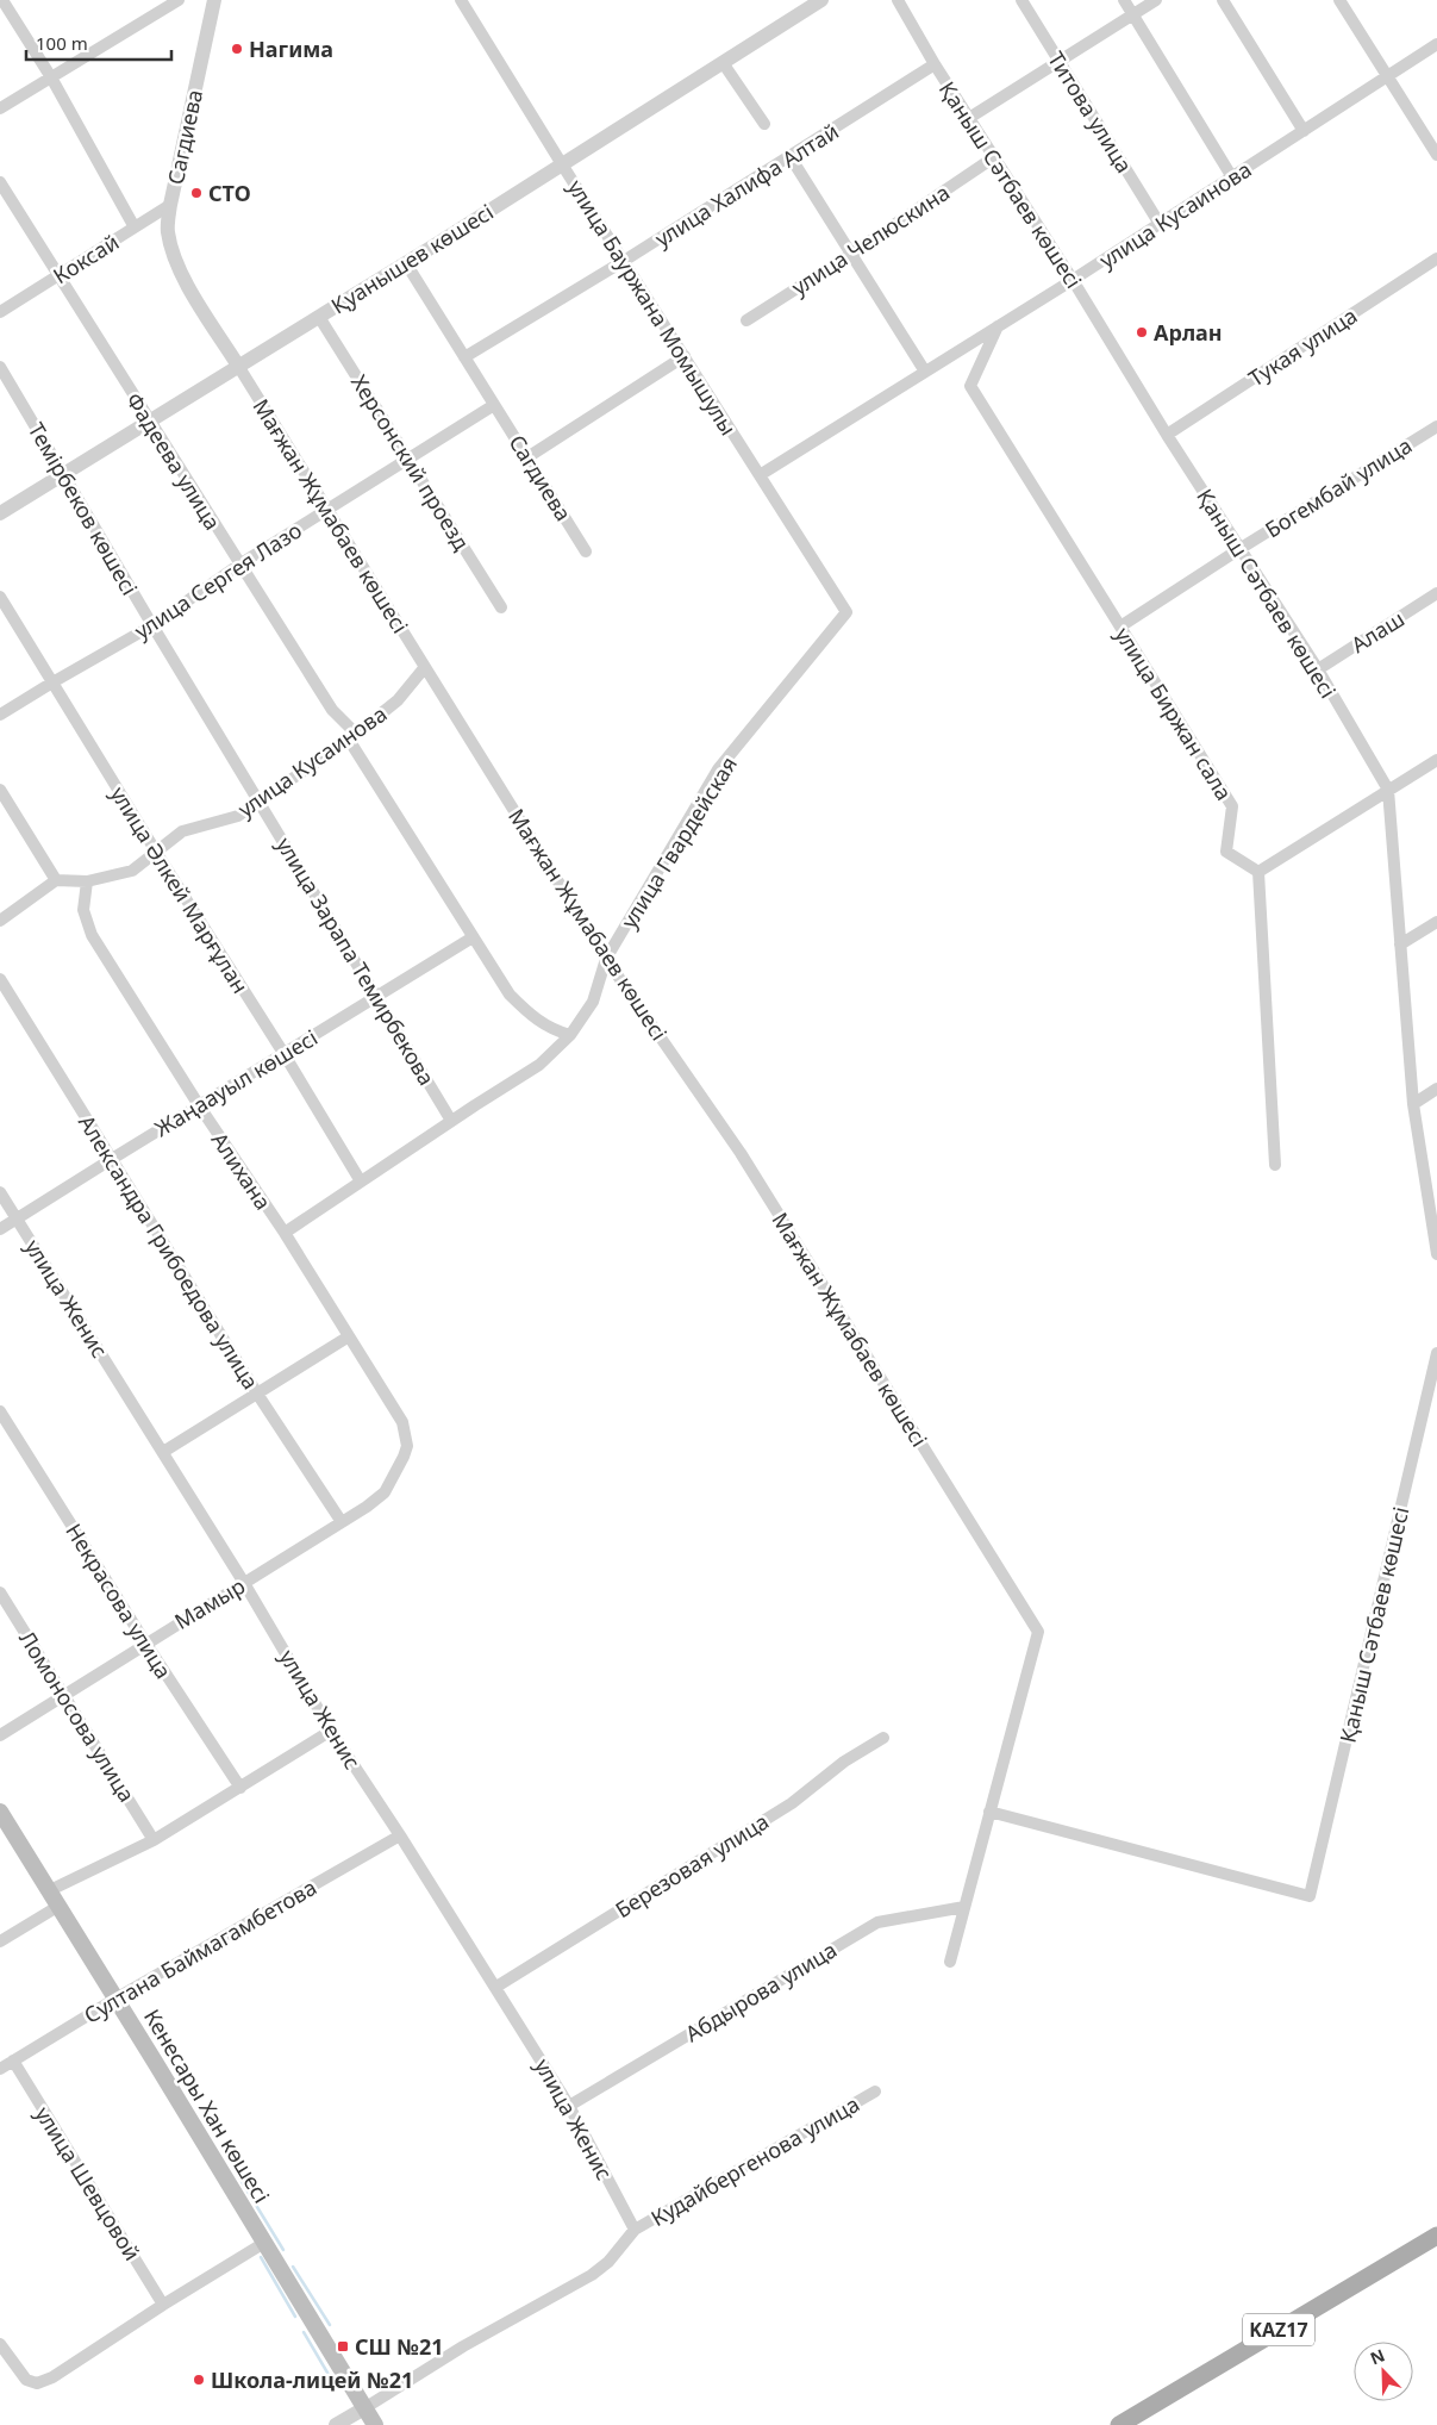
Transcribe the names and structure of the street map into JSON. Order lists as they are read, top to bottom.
{
  "streets": {
    "main road": ["Кенесары Хан көшесі", "KAZ17"],
    "street": [
      "Титова улица",
      "Сагдиева",
      "улица Халифа Алтай",
      "Қаныш Сәтбаев көшесі",
      "улица Кусаинова",
      "улица Челюскина",
      "Коксай",
      "Қуанышев көшесі",
      "улица Бауржана Момышулы",
      "Тукая улица",
      "Фадеева улица",
      "Херсонский проезд",
      "Богембай улица",
      "Темірбеков көшесі",
      "Мағжан Жұмабаев көшесі",
      "улица Сергея Лазо",
      "Алаш",
      "улица Биржан сала",
      "улица Гвардейская",
      "улица Әлкей Марғұлан",
      "улица Зарапа Темирбекова",
      "Жаңаауыл көшесі",
      "Алихана",
      "Александра Грибоедова улица",
      "улица Женис",
      "Некрасова улица",
      "Мамыр",
      "Ломоносова улица",
      "Березовая улица",
      "Султана Баймагамбетова",
      "Абдырова улица",
      "Кудайбергенова улица",
      "улица Шевцовой"
    ]
  },
  "crossings": [
    ["Титова улица", "улица Кусаинова"],
    ["Сагдиева", "улица Халифа Алтай"],
    ["Сагдиева", "Коксай"],
    ["Сагдиева", "Қуанышев көшесі"],
    ["Сагдиева", "Мағжан Жұмабаев көшесі"],
    ["Сагдиева", "улица Сергея Лазо"],
    ["улица Халифа Алтай", "Қаныш Сәтбаев көшесі"],
    ["улица Халифа Алтай", "улица Бауржана Момышулы"],
    ["Қаныш Сәтбаев көшесі", "улица Кусаинова"],
    ["Қаныш Сәтбаев көшесі", "улица Челюскина"],
    ["Қаныш Сәтбаев көшесі", "Тукая улица"],
    ["Қаныш Сәтбаев көшесі", "Богембай улица"],
    ["Қаныш Сәтбаев көшесі", "Мағжан Жұмабаев көшесі"],
    ["Қаныш Сәтбаев көшесі", "Алаш"],
    ["улица Кусаинова", "улица Бауржана Момышулы"],
    ["улица Кусаинова", "Фадеева улица"],
    ["улица Кусаинова", "Темірбеков көшесі"],
    ["улица Кусаинова", "Мағжан Жұмабаев көшесі"],
    ["улица Кусаинова", "улица Биржан сала"],
    ["улица Кусаинова", "улица Әлкей Марғұлан"],
    ["улица Кусаинова", "улица Зарапа Темирбекова"],
    ["улица Кусаинова", "Алихана"],
    ["Коксай", "Фадеева улица"],
    ["Коксай", "Мағжан Жұмабаев көшесі"],
    ["Қуанышев көшесі", "улица Бауржана Момышулы"],
    ["Қуанышев көшесі", "Фадеева улица"],
    ["Қуанышев көшесі", "Херсонский проезд"],
    ["Қуанышев көшесі", "Темірбеков көшесі"],
    ["Қуанышев көшесі", "Мағжан Жұмабаев көшесі"],
    ["улица Бауржана Момышулы", "улица Гвардейская"],
    ["Фадеева улица", "улица Сергея Лазо"],
    ["Фадеева улица", "улица Гвардейская"],
    ["Фадеева улица", "Жаңаауыл көшесі"],
    ["Херсонский проезд", "улица Сергея Лазо"],
    ["Богембай улица", "улица Биржан сала"],
    ["Темірбеков көшесі", "улица Сергея Лазо"],
    ["Темірбеков көшесі", "улица Зарапа Темирбекова"],
    ["Мағжан Жұмабаев көшесі", "улица Сергея Лазо"],
    ["Мағжан Жұмабаев көшесі", "улица Гвардейская"],
    ["улица Сергея Лазо", "улица Әлкей Марғұлан"],
    ["улица Гвардейская", "улица Әлкей Марғұлан"],
    ["улица Гвардейская", "улица Зарапа Темирбекова"],
    ["улица Гвардейская", "Алихана"],
    ["улица Әлкей Марғұлан", "Жаңаауыл көшесі"],
    ["улица Зарапа Темирбекова", "Жаңаауыл көшесі"],
    ["Жаңаауыл көшесі", "Алихана"],
    ["Жаңаауыл көшесі", "Александра Грибоедова улица"],
    ["Жаңаауыл көшесі", "улица Женис"],
    ["Алихана", "Мамыр"],
    ["Александра Грибоедова улица", "Мамыр"],
    ["улица Женис", "Мамыр"],
    ["улица Женис", "Березовая улица"],
    ["улица Женис", "Султана Баймагамбетова"],
    ["улица Женис", "Абдырова улица"],
    ["улица Женис", "Кудайбергенова улица"],
    ["Некрасова улица", "Мамыр"],
    ["Мамыр", "Ломоносова улица"],
    ["Султана Баймагамбетова", "Кенесары Хан көшесі"],
    ["Султана Баймагамбетова", "улица Шевцовой"]
  ],
  "places": {
    "other": [
      "Нагима",
      "СТО",
      "Арлан",
      "Школа-лицей №21"
    ],
    "transit": ["СШ №21"]
  },
  "scale_bar": "100 m",
  "north": "top left"
}
